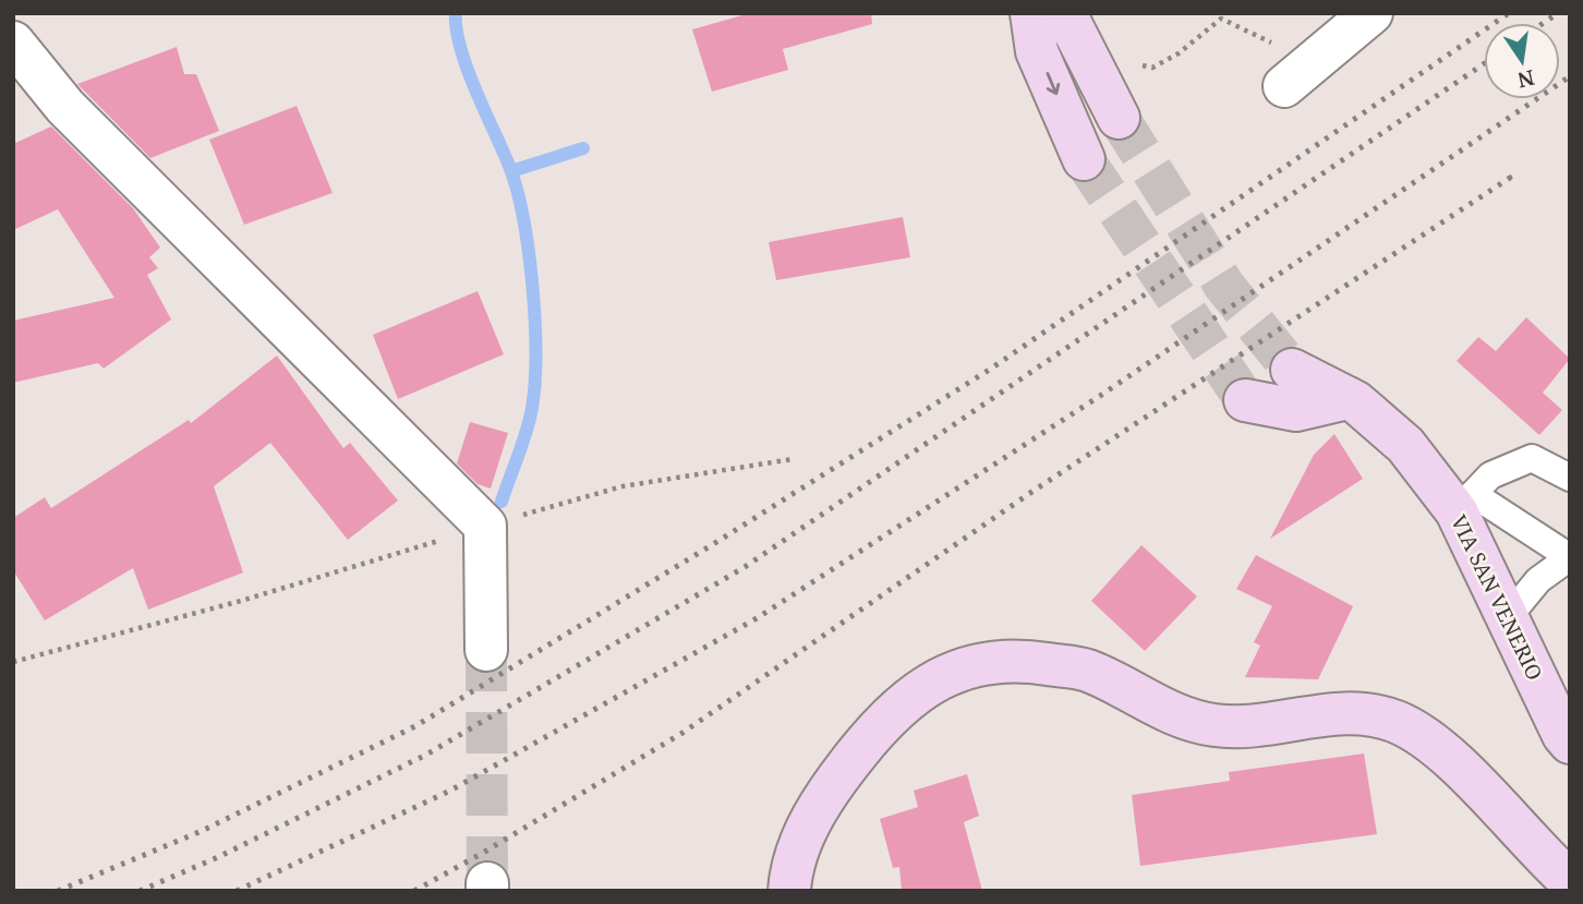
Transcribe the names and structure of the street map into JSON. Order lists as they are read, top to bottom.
{
  "streets": {
    "street": ["VIA SAN VENERIO"]
  },
  "north": "bottom"
}
